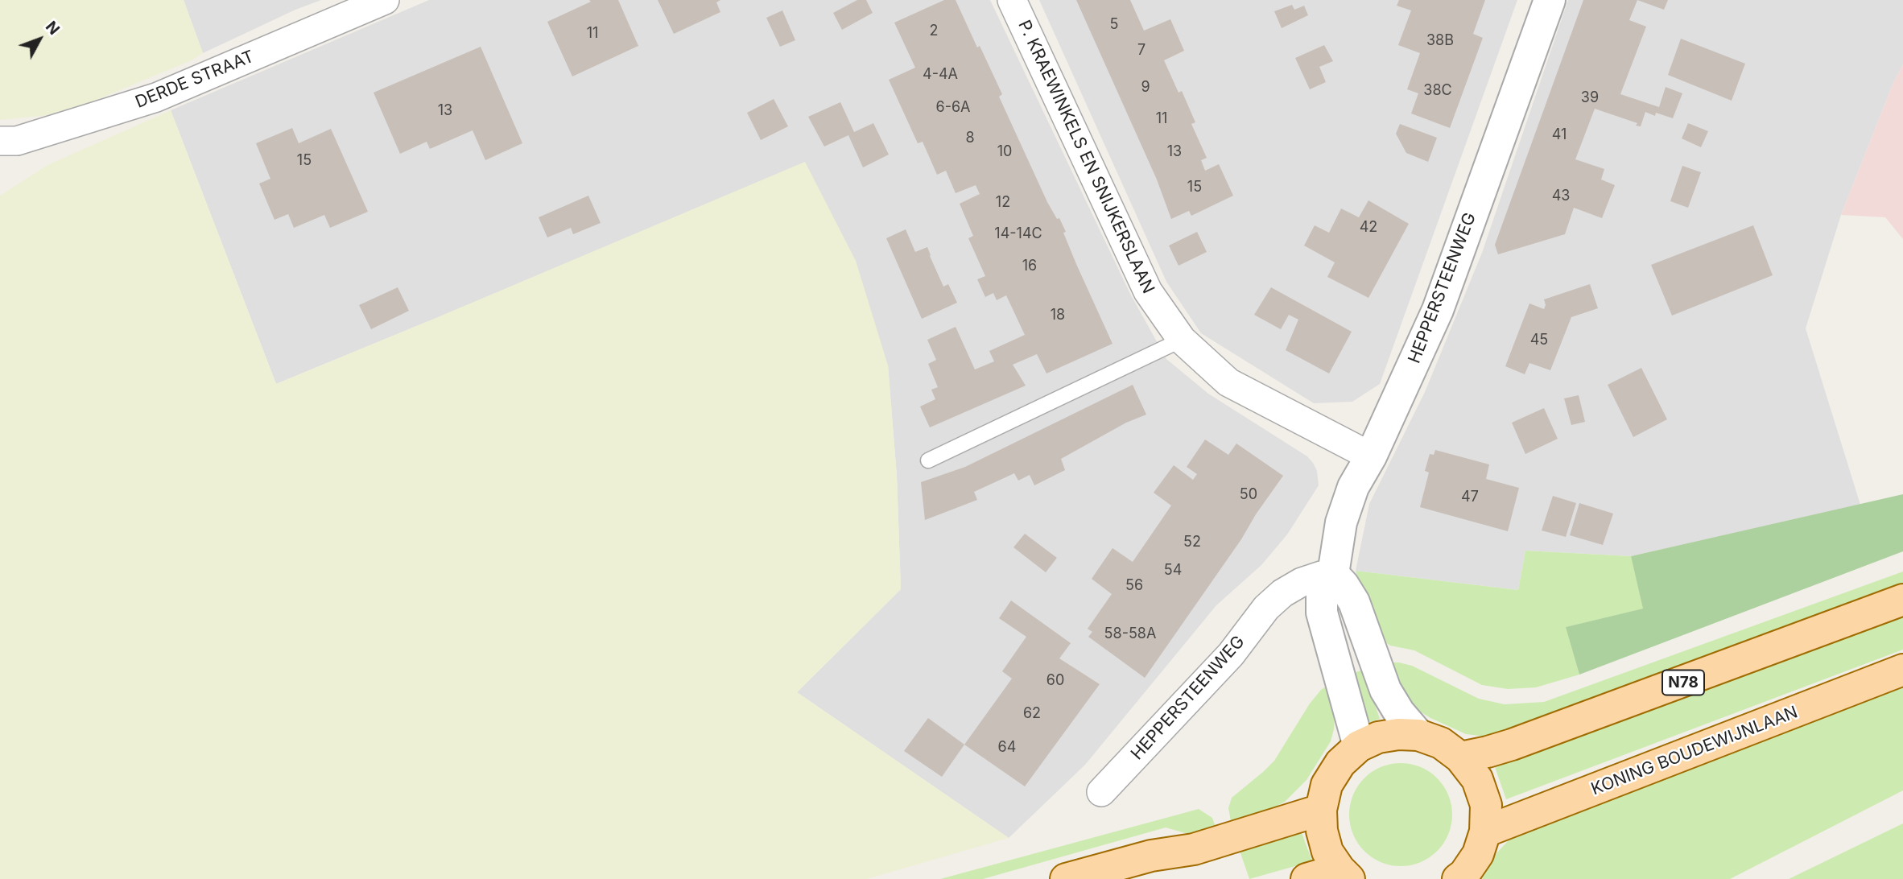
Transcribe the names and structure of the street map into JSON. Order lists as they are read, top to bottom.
{
  "streets": {
    "main road": ["N78", "KONING BOUDEWIJNLAAN"],
    "street": ["DERDE STRAAT", "P. KRAEWINKELS EN SNIJKERSLAAN", "HEPPERSTEENWEG"]
  },
  "crossings": [
    ["P. KRAEWINKELS EN SNIJKERSLAAN", "HEPPERSTEENWEG"]
  ],
  "house_numbers": [
    "5",
    "2",
    "11",
    "38B",
    "7",
    "4-4A",
    "9",
    "38C",
    "39",
    "6-6A",
    "13",
    "11",
    "41",
    "8",
    "10",
    "13",
    "15",
    "15",
    "43",
    "12",
    "42",
    "14-14C",
    "16",
    "18",
    "45",
    "50",
    "47",
    "52",
    "54",
    "56",
    "58-58A",
    "60",
    "62",
    "64"
  ],
  "north": "top right"
}
